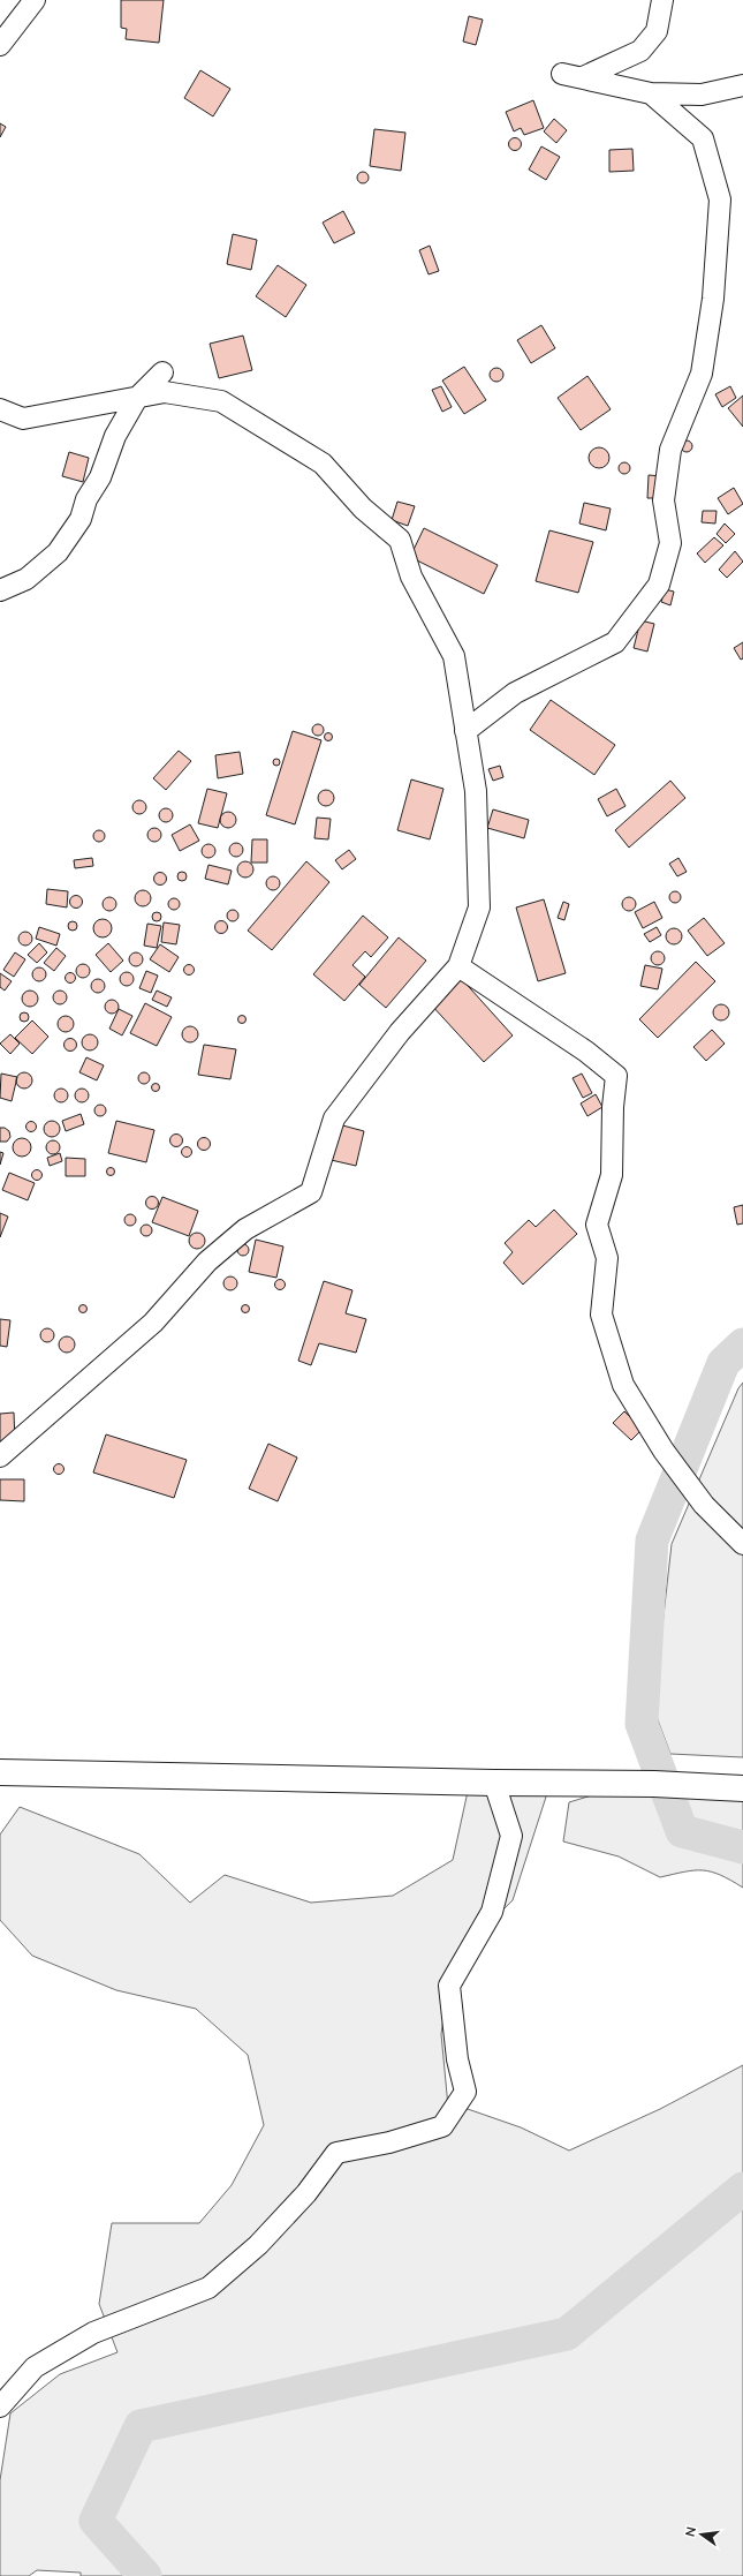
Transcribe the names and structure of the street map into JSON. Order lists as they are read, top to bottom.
{
  "north": "left"
}
